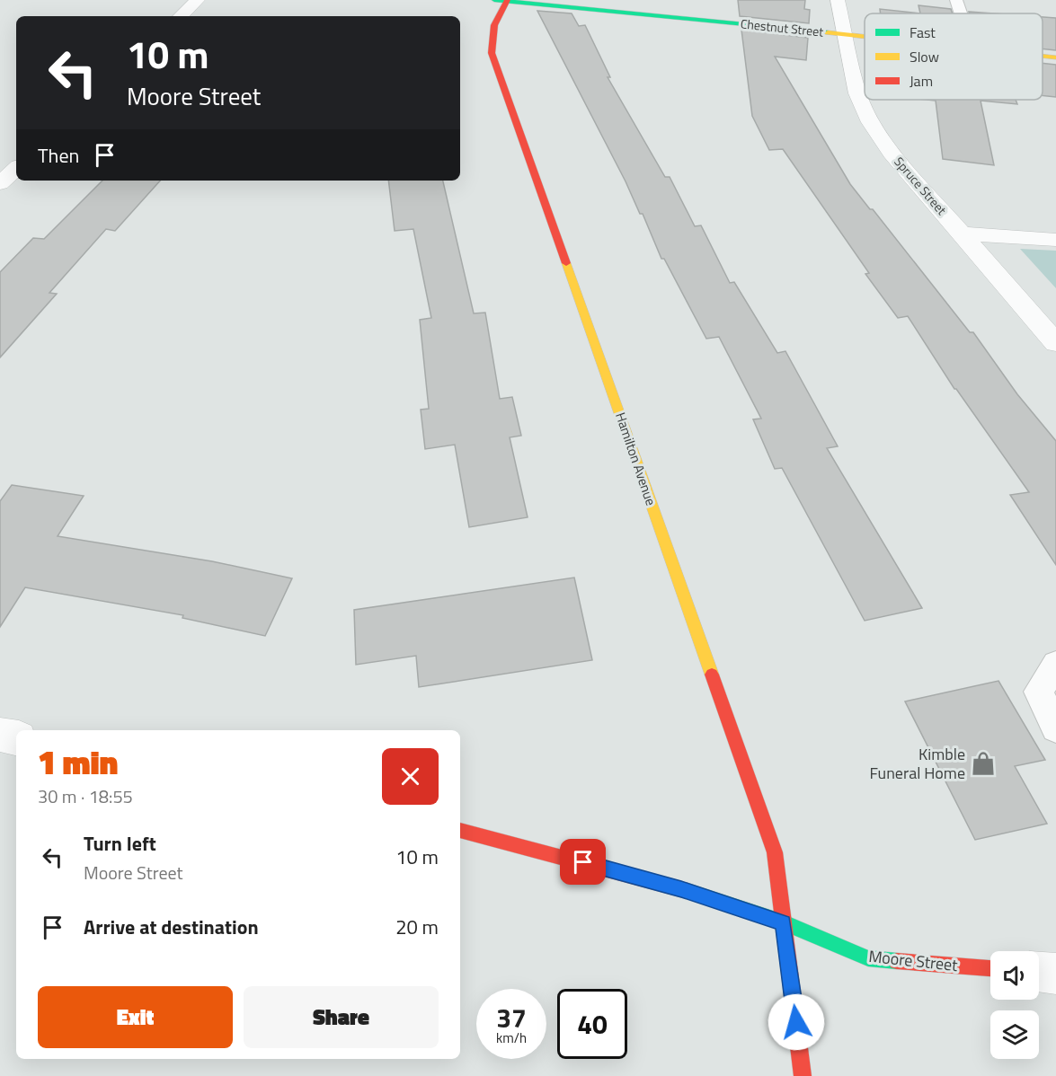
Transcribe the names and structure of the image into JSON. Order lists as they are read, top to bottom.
{
  "streets": {
    "street": [
      "Chestnut Street",
      "Spruce Street",
      "Hamilton Avenue",
      "Moore Street"
    ]
  },
  "crossings": [
    ["Chestnut Street", "Spruce Street"],
    ["Chestnut Street", "Hamilton Avenue"],
    ["Hamilton Avenue", "Moore Street"]
  ],
  "places": {
    "shop": ["Kimble Funeral Home"]
  },
  "legend": ["Fast", "Slow", "Jam"],
  "page": {
    "turn": ["10 m", "Moore Street"],
    "then": "Then",
    "heading": ["1 min", "30 m · 18:55"],
    "list": [
      {
        "name": "Turn left",
        "note": "Moore Street",
        "value": "10 m"
      },
      {
        "name": "Arrive at destination",
        "value": "20 m"
      }
    ],
    "buttons": ["Exit", "Share"],
    "speed": "37 km/h",
    "limit": "40"
  }
}
